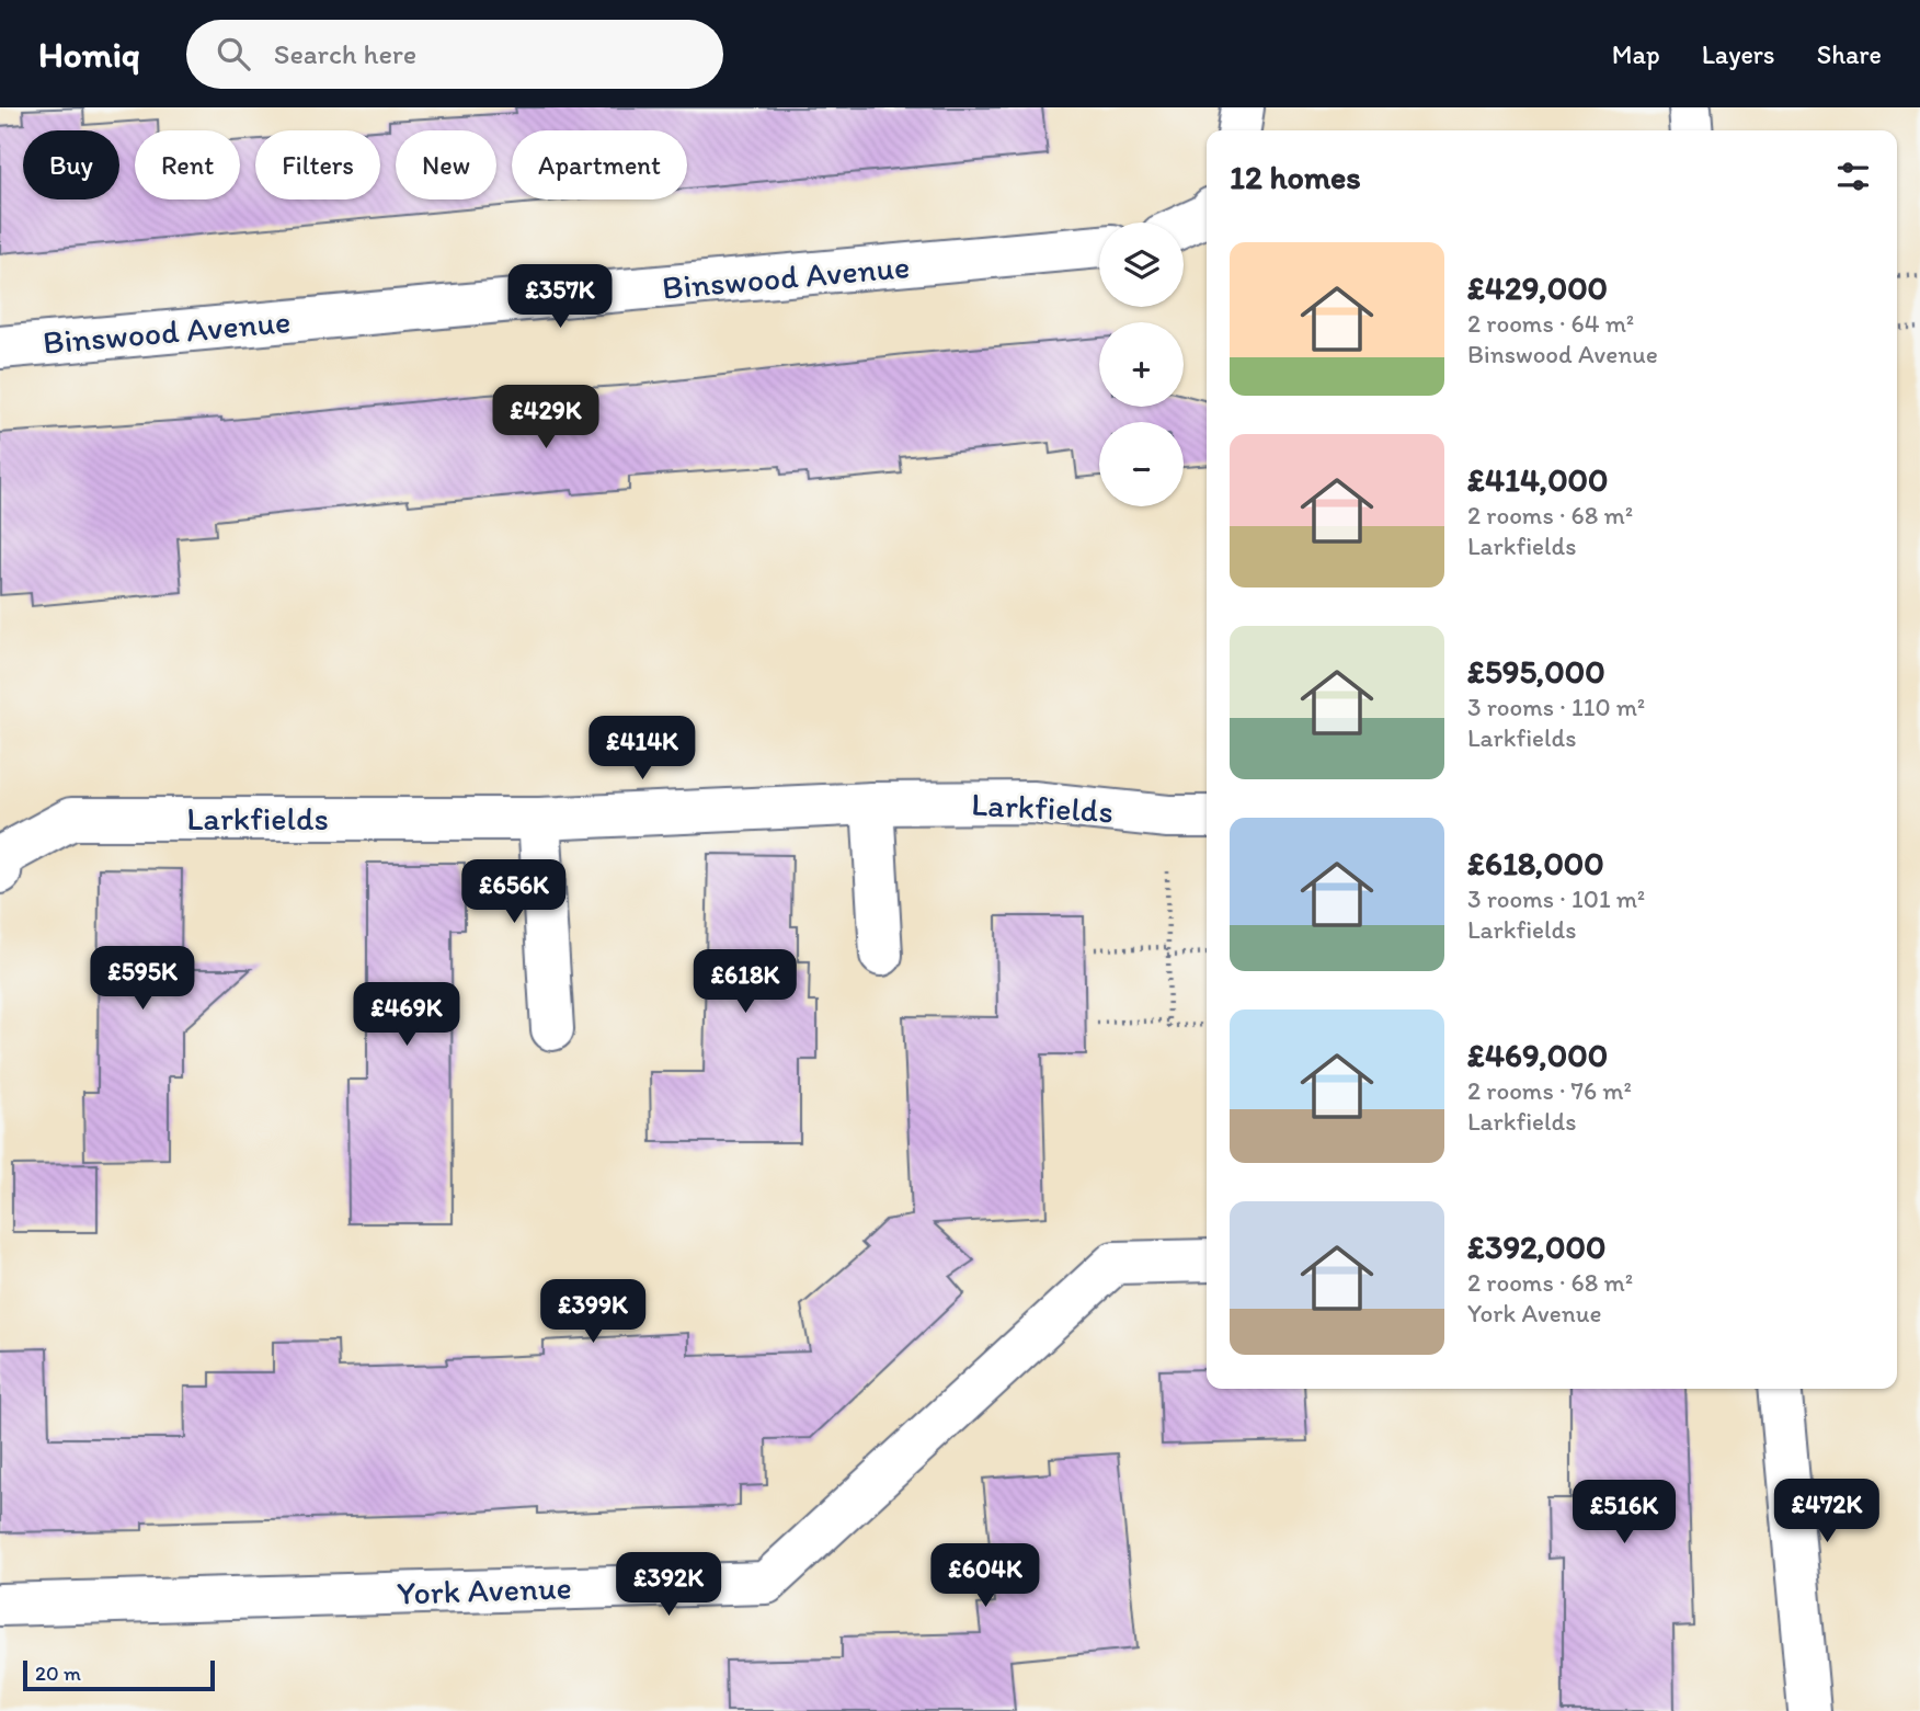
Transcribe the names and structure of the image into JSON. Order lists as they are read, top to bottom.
{
  "streets": {
    "street": ["Binswood Avenue", "Larkfields", "York Avenue"]
  },
  "scale_bar": "20 m",
  "page": {
    "header": "Homiq",
    "search": "Search here",
    "nav": ["Map", "Layers", "Share"],
    "chip": [
      "Buy",
      "Rent",
      "Filters",
      "New",
      "Apartment"
    ],
    "heading": "12 homes",
    "map_buttons": ["+", "−"],
    "list": [
      {
        "name": "£429,000",
        "note": "2 rooms · 64 m² · Binswood Avenue"
      },
      {
        "name": "£414,000",
        "note": "2 rooms · 68 m² · Larkfields"
      },
      {
        "name": "£595,000",
        "note": "3 rooms · 110 m² · Larkfields"
      },
      {
        "name": "£618,000",
        "note": "3 rooms · 101 m² · Larkfields"
      },
      {
        "name": "£469,000",
        "note": "2 rooms · 76 m² · Larkfields"
      },
      {
        "name": "£392,000",
        "note": "2 rooms · 68 m² · York Avenue"
      }
    ],
    "price": [
      "£357K",
      "£429K",
      "£414K",
      "£656K",
      "£595K",
      "£618K",
      "£469K",
      "£399K",
      "£472K",
      "£516K",
      "£604K",
      "£392K"
    ],
    "scale": "20 m"
  }
}
